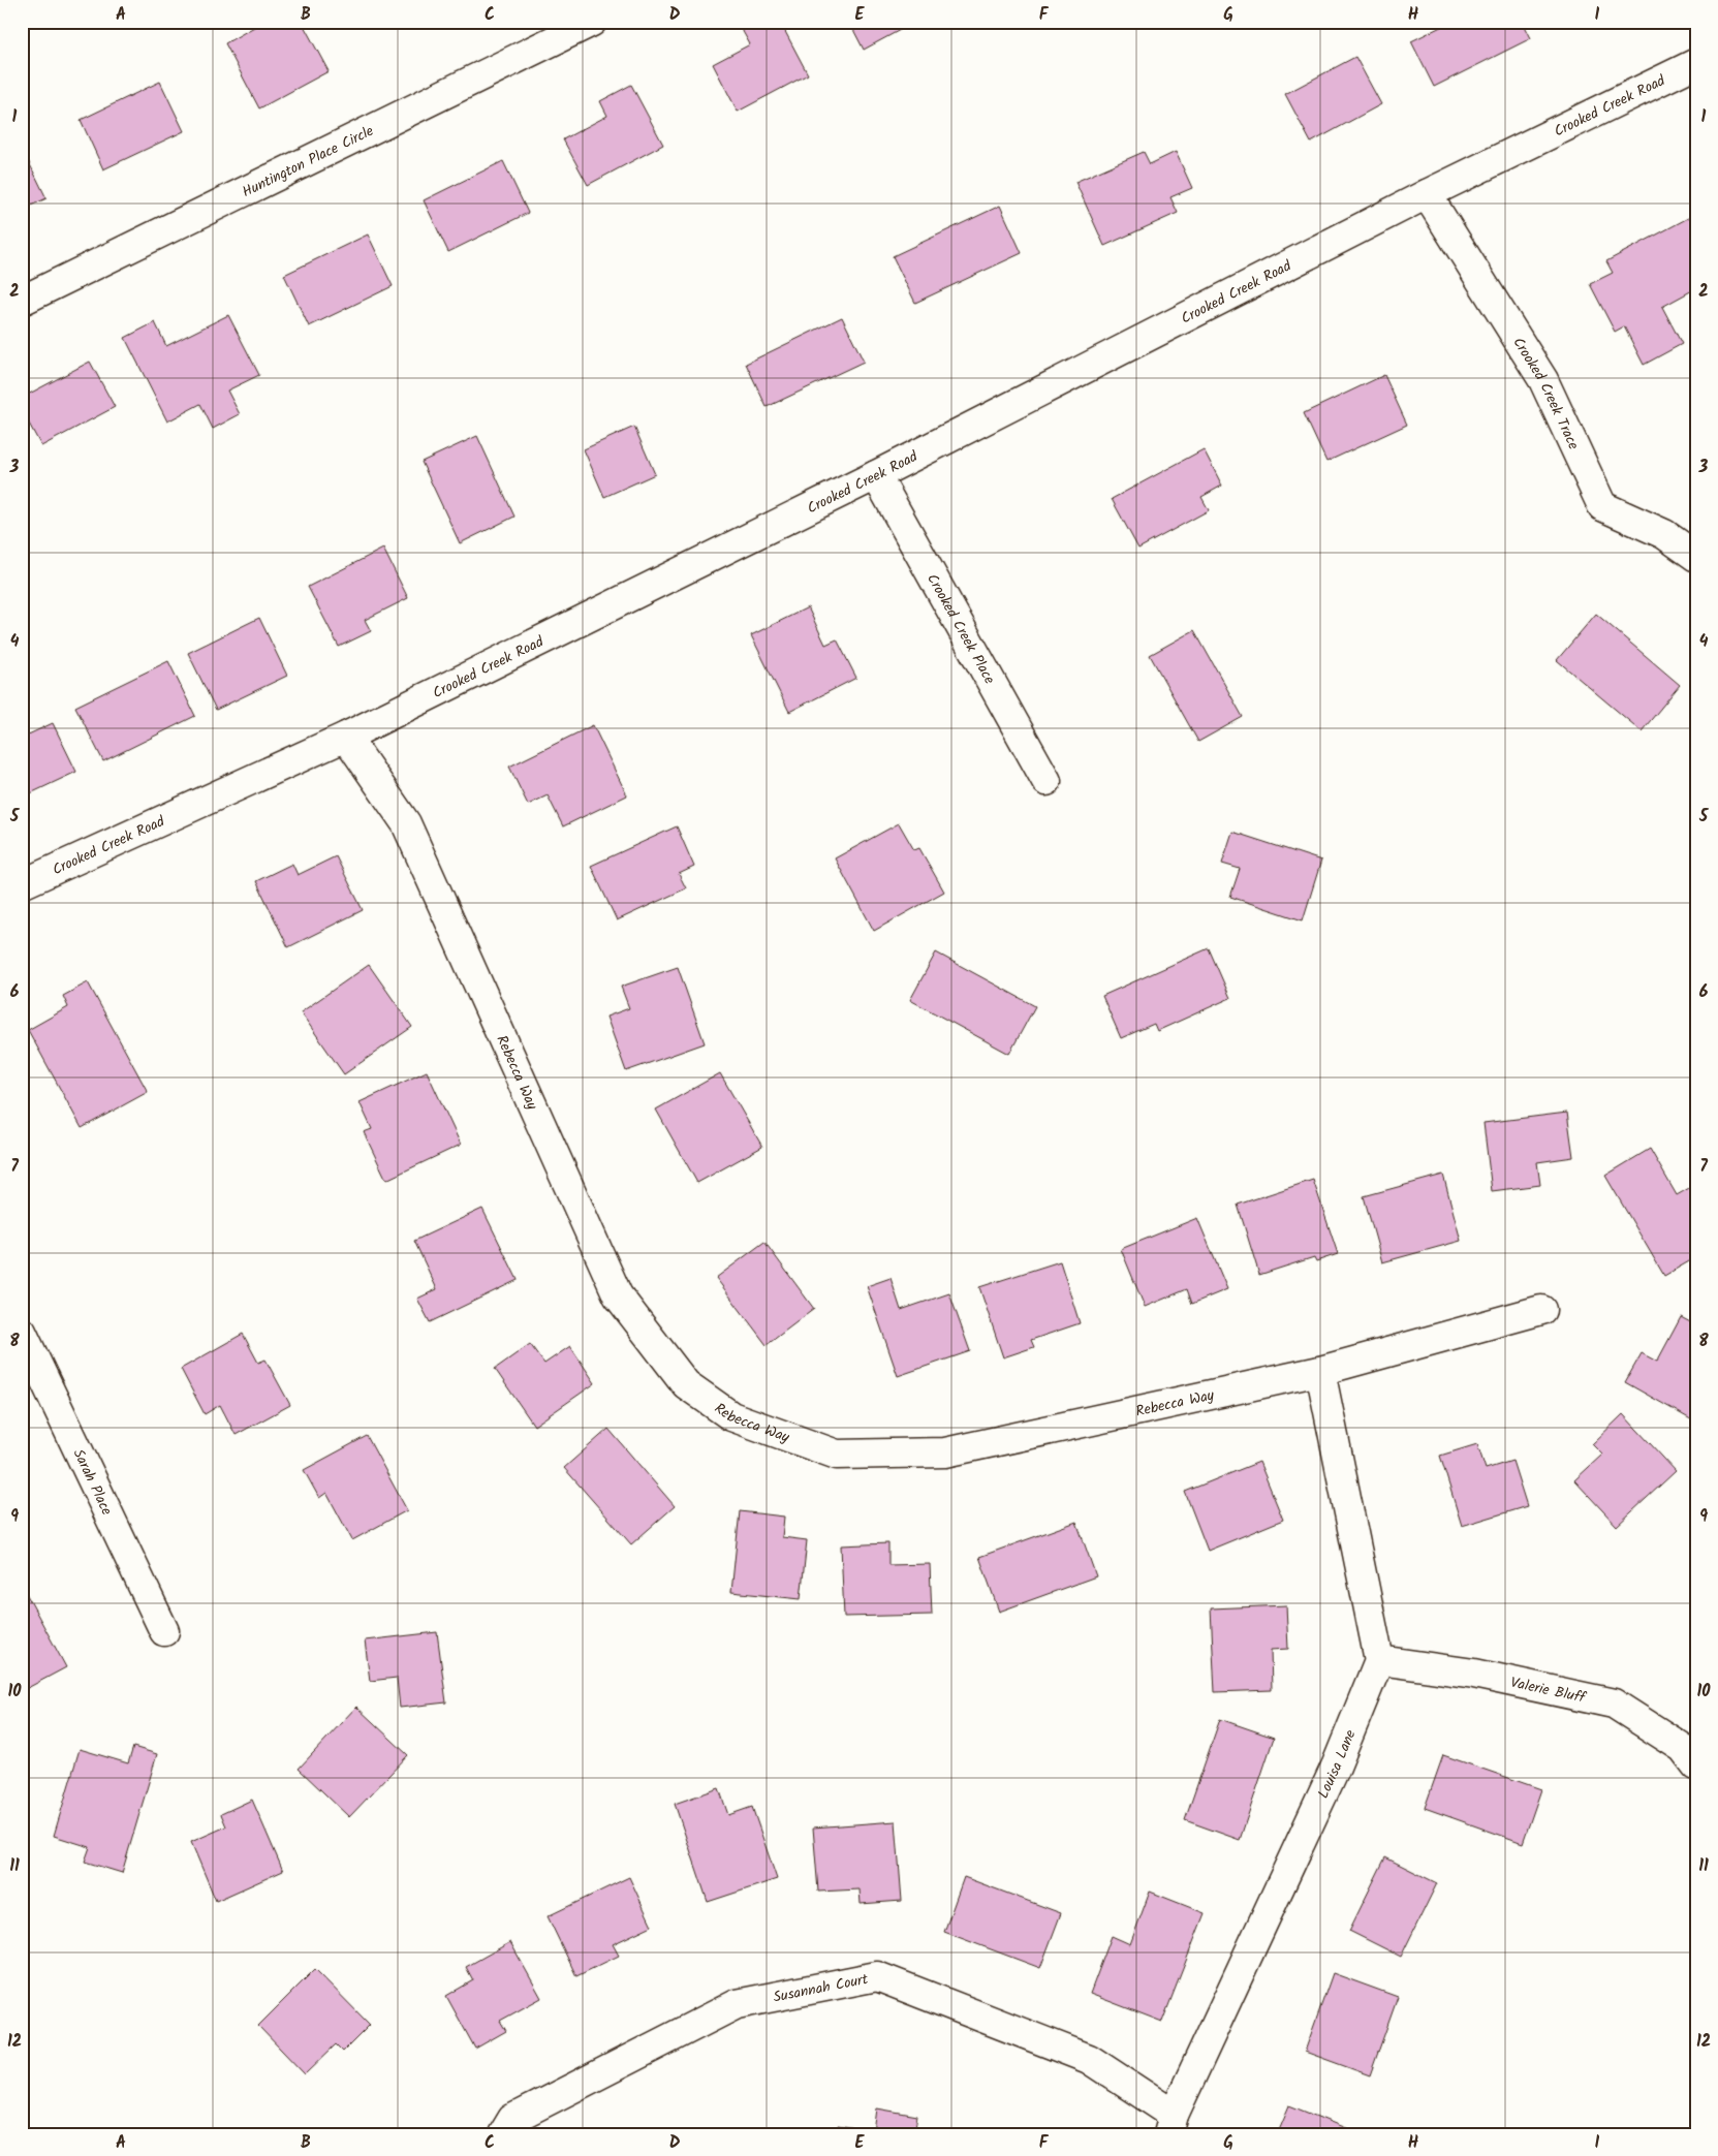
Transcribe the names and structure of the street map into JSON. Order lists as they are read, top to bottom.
{
  "streets": {
    "street": [
      "Crooked Creek Road",
      "Huntington Place Circle",
      "Crooked Creek Trace",
      "Crooked Creek Place",
      "Rebecca Way",
      "Sarah Place",
      "Valerie Bluff",
      "Louisa Lane",
      "Susannah Court"
    ]
  },
  "crossings": [
    ["Crooked Creek Road", "Crooked Creek Trace"],
    ["Crooked Creek Road", "Crooked Creek Place"],
    ["Crooked Creek Road", "Rebecca Way"],
    ["Valerie Bluff", "Louisa Lane"],
    ["Louisa Lane", "Susannah Court"]
  ],
  "grid": {
    "columns": [
      "A",
      "B",
      "C",
      "D",
      "E",
      "F",
      "G",
      "H",
      "I"
    ],
    "rows": [
      "1",
      "2",
      "3",
      "4",
      "5",
      "6",
      "7",
      "8",
      "9",
      "10",
      "11",
      "12"
    ]
  }
}
